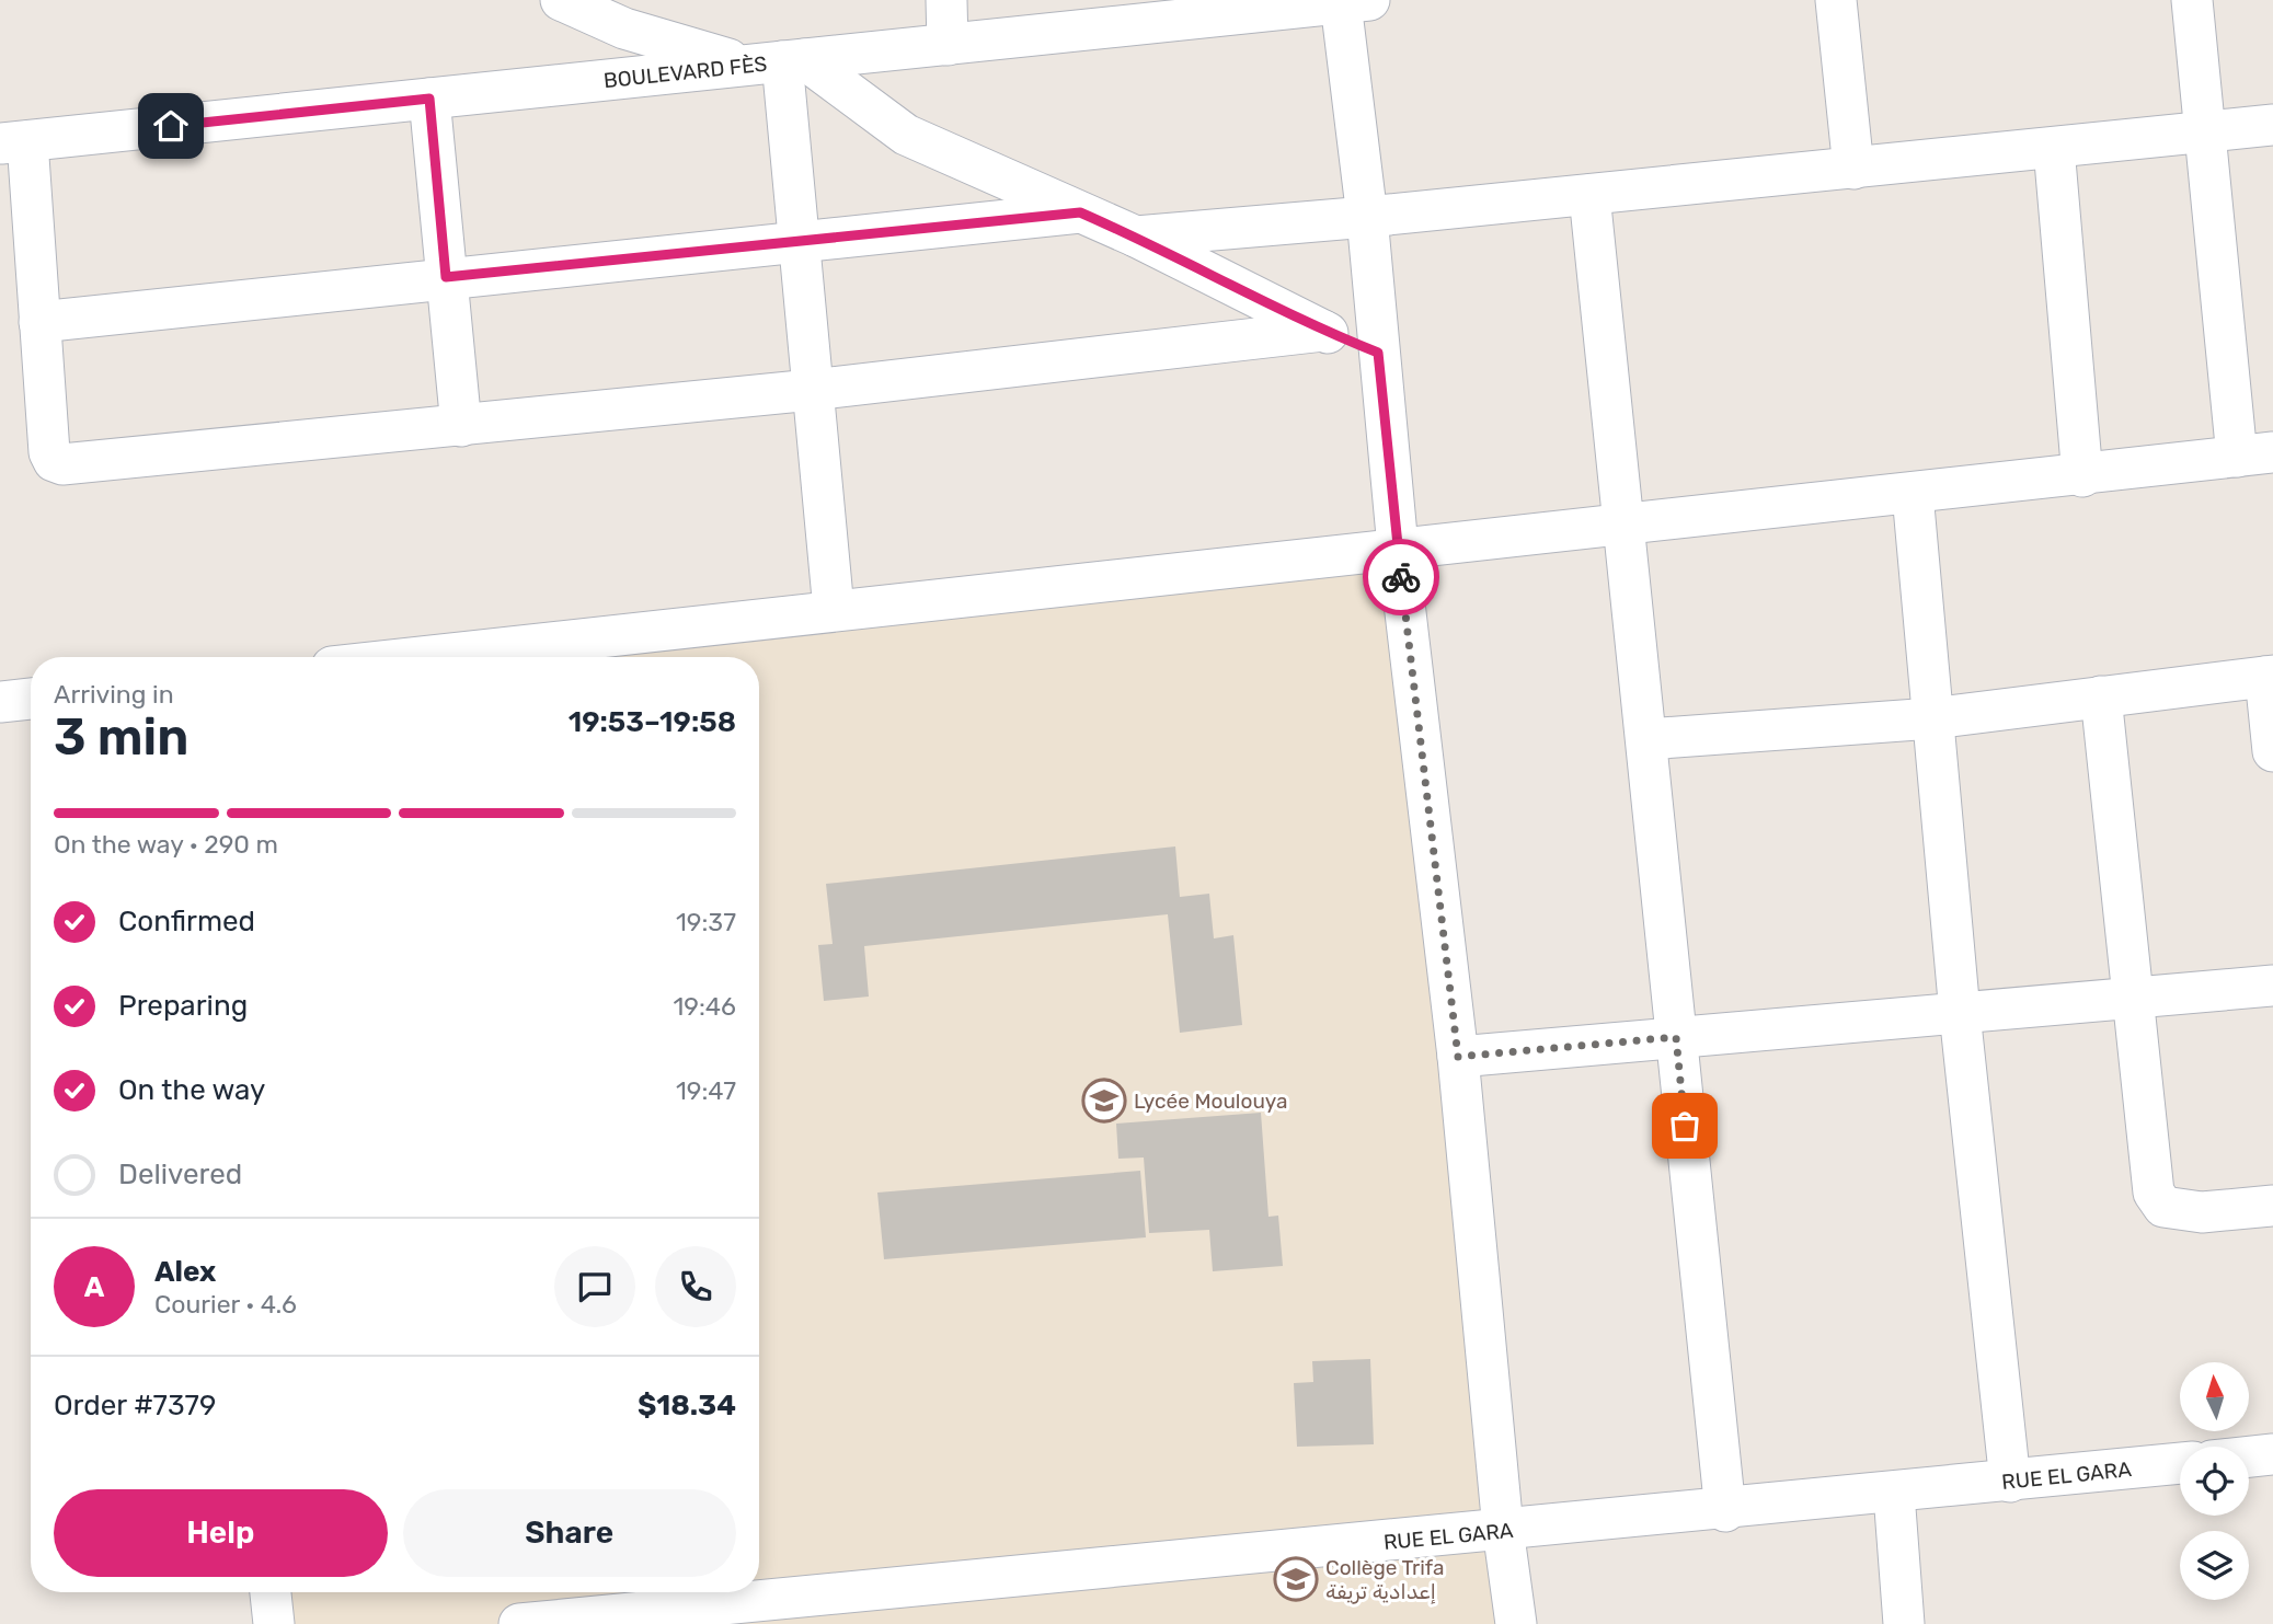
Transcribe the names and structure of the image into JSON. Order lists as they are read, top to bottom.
{
  "streets": {
    "street": ["BOULEVARD FÈS", "RUE EL GARA"]
  },
  "places": {
    "school or university": ["Lycée Moulouya", "Collège Trifa إعدادية تريفة"]
  },
  "north": "top",
  "page": {
    "heading": ["3 min", "Arriving in", "19:53–19:58"],
    "panel": [
      "Alex",
      "Courier · 4.6",
      "Order #7379",
      "$18.34"
    ],
    "bar": "On the way · 290 m",
    "list": [
      ["Confirmed", "19:37"],
      ["Preparing", "19:46"],
      ["On the way", "19:47"],
      "Delivered"
    ],
    "round": "A",
    "buttons": ["Help", "Share"]
  }
}
